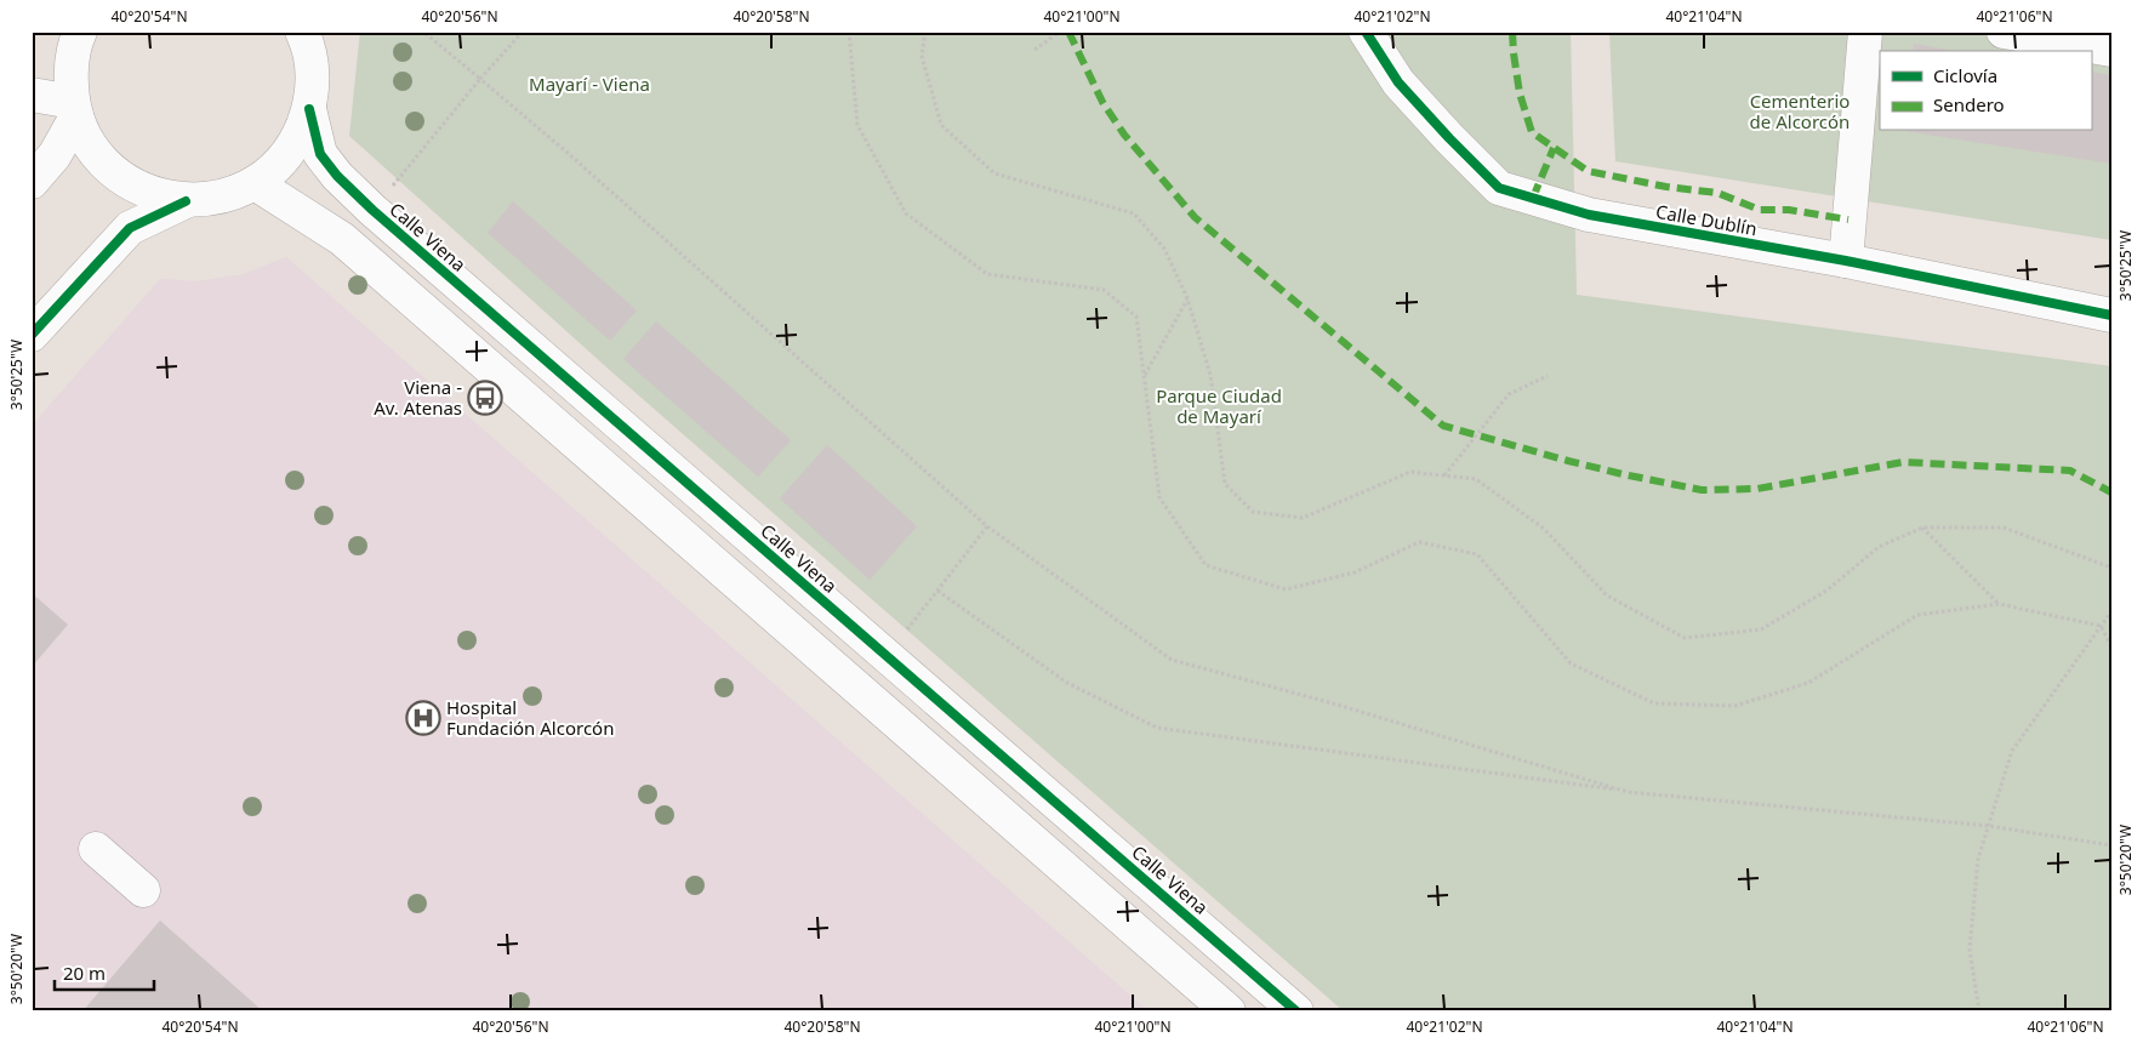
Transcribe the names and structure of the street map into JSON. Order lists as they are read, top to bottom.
{
  "streets": {
    "street": ["Calle Dublín", "Calle Viena"]
  },
  "parks": ["Mayarí - Viena", "Cementerio de Alcorcón", "Parque Ciudad de Mayarí"],
  "places": {
    "bus stop": ["Viena - Av. Atenas"],
    "hospital": ["Hospital Fundación Alcorcón"]
  },
  "legend": ["Ciclovía", "Sendero"],
  "scale_bar": "20 m",
  "coordinates": [
    "40°20'54\"N",
    "40°20'56\"N",
    "40°20'58\"N",
    "40°21'00\"N",
    "40°21'02\"N",
    "40°21'04\"N",
    "40°21'06\"N",
    "3°50'25\"W",
    "3°50'20\"W"
  ]
}
